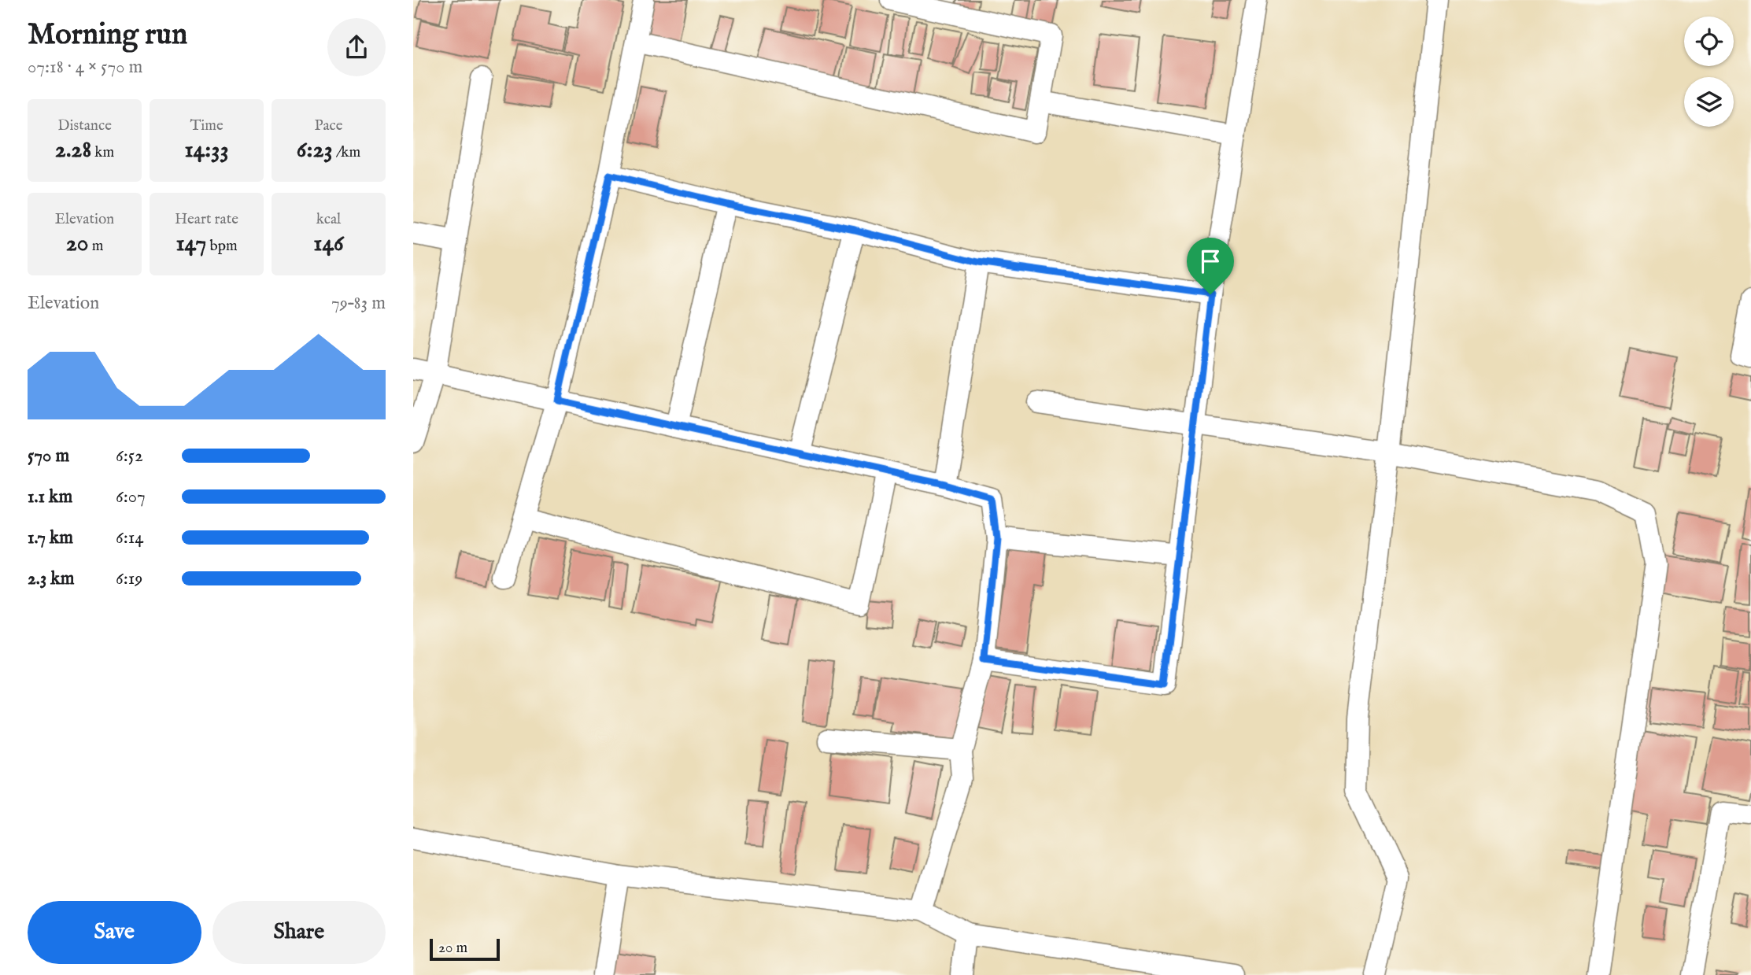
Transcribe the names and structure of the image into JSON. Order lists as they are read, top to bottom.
{
  "scale_bar": "20 m",
  "page": {
    "heading": ["Morning run", "07:18 · 4 × 570 m"],
    "stats": [
      ["Distance", "2.28 km"],
      ["Time", "14:33"],
      ["Pace", "6:23 /km"],
      ["Elevation", "20 m"],
      ["Heart rate", "147 bpm"],
      ["kcal", "146"]
    ],
    "chart": ["Elevation", "79–83 m"],
    "list": [
      {
        "name": "570 m",
        "note": "6:52"
      },
      {
        "name": "1.1 km",
        "note": "6:07"
      },
      {
        "name": "1.7 km",
        "note": "6:14"
      },
      {
        "name": "2.3 km",
        "note": "6:19"
      }
    ],
    "buttons": ["Save", "Share"],
    "scale": "20 m"
  }
}
